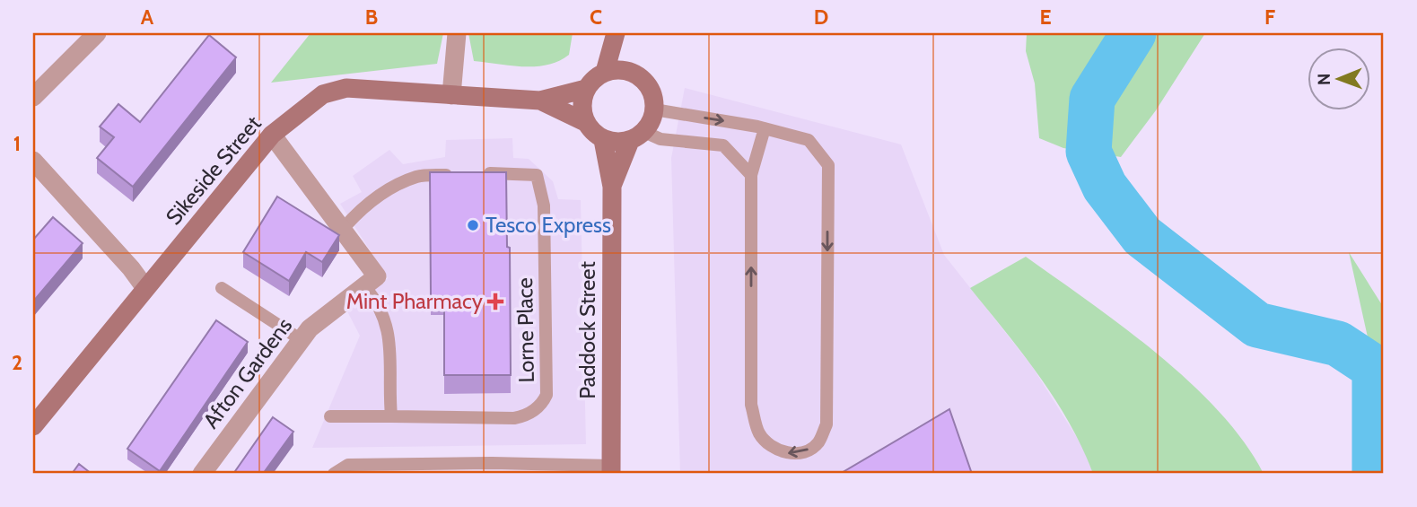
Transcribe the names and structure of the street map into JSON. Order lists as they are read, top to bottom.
{
  "streets": {
    "street": ["Sikeside Street", "Paddock Street", "Afton Gardens"],
    "lane": ["Lorne Place"]
  },
  "crossings": [
    ["Sikeside Street", "Paddock Street"]
  ],
  "places": {
    "other": ["Tesco Express"],
    "health": ["Mint Pharmacy"]
  },
  "north": "left",
  "grid": {
    "columns": [
      "A",
      "B",
      "C",
      "D",
      "E",
      "F"
    ],
    "rows": ["1", "2"]
  }
}
